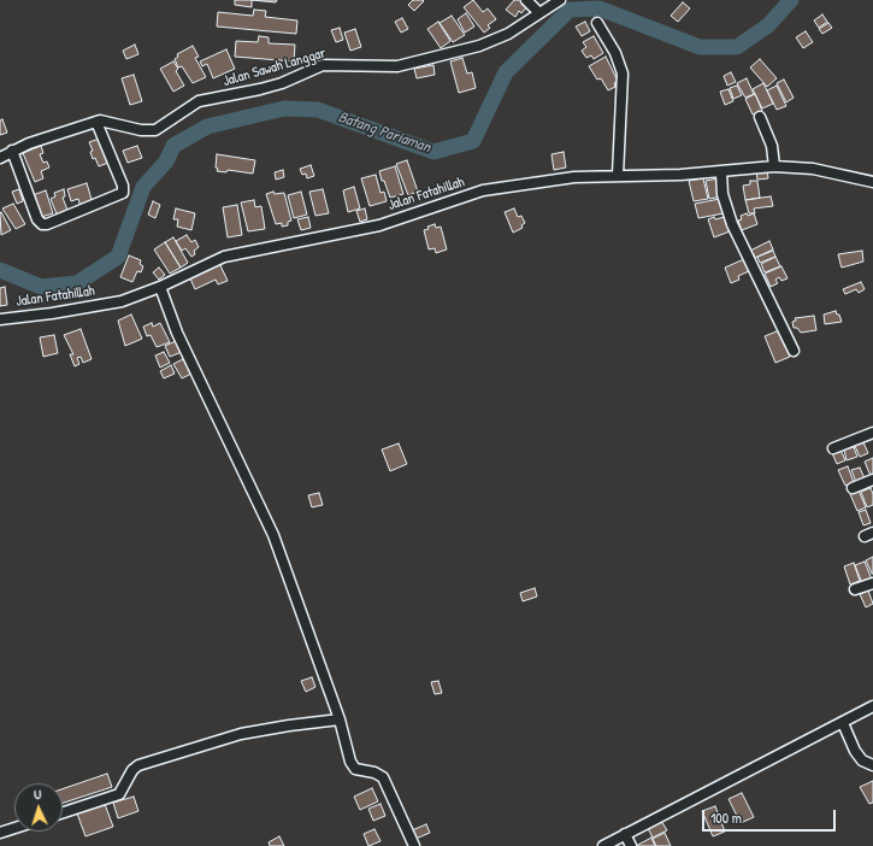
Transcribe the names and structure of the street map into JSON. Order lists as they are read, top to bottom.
{
  "streets": {
    "street": ["Jalan Sawah Langgar", "Jalan Fatahillah"]
  },
  "water": ["Batang Pariaman"],
  "scale_bar": "100 m",
  "north": "top"
}
